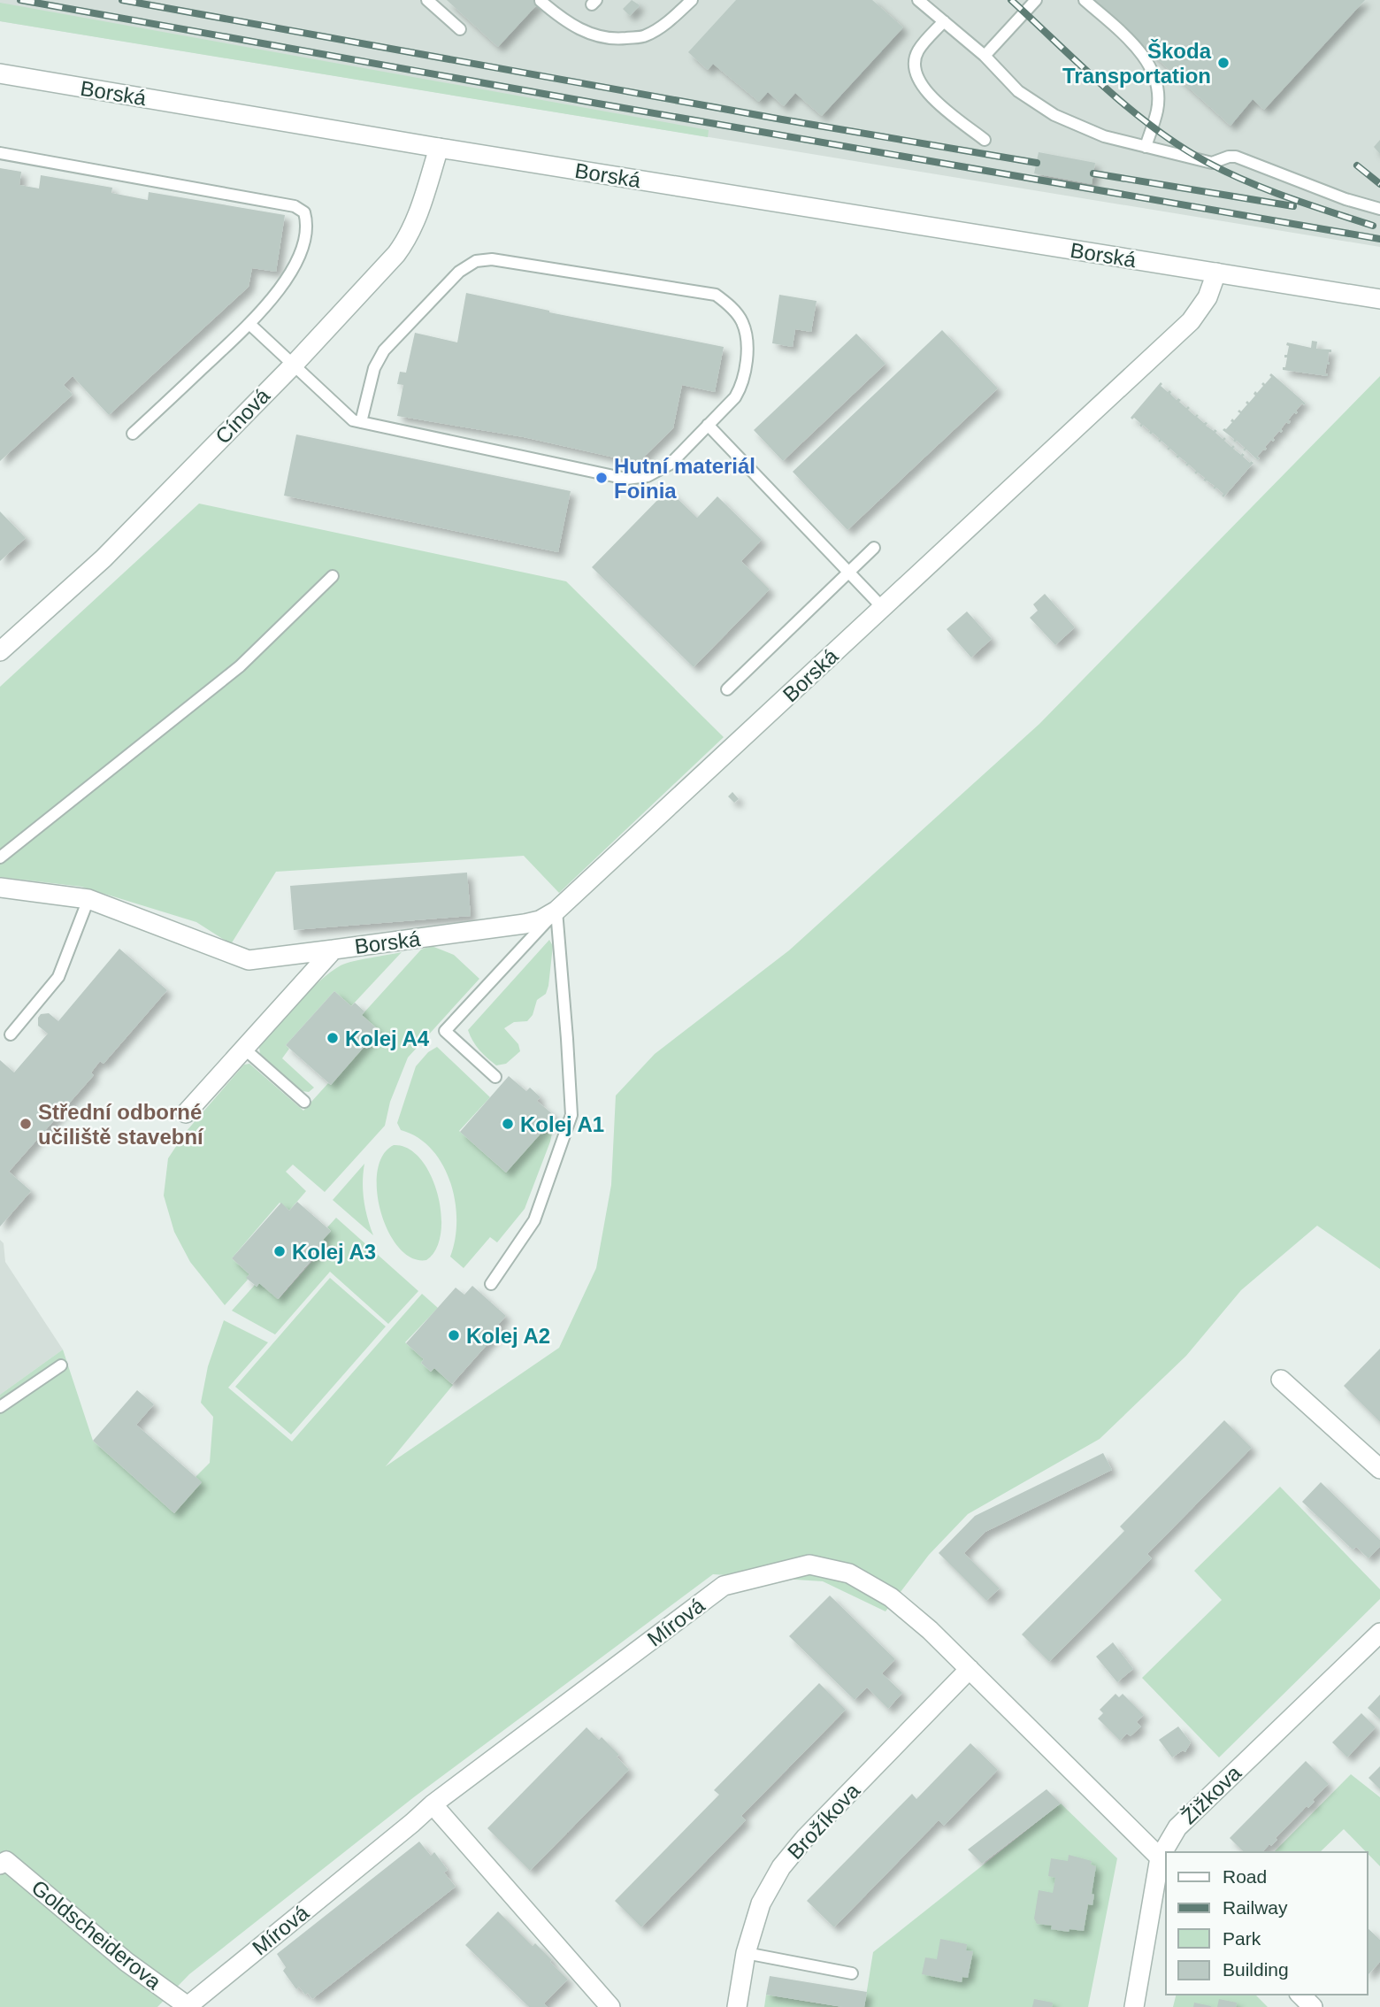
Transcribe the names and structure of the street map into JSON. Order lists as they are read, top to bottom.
{
  "streets": {
    "street": [
      "Borská",
      "Cínová",
      "Mírová",
      "Žižkova",
      "Brožíkova",
      "Goldscheiderova"
    ]
  },
  "crossings": [
    ["Borská", "Cínová"],
    ["Mírová", "Žižkova"],
    ["Mírová", "Brožíkova"],
    ["Mírová", "Goldscheiderova"]
  ],
  "places": [
    "Škoda Transportation",
    "Hutní materiál Foinia",
    "Kolej A4",
    "Střední odborné učiliště stavební",
    "Kolej A1",
    "Kolej A3",
    "Kolej A2"
  ],
  "legend": [
    "Road",
    "Railway",
    "Park",
    "Building"
  ]
}
